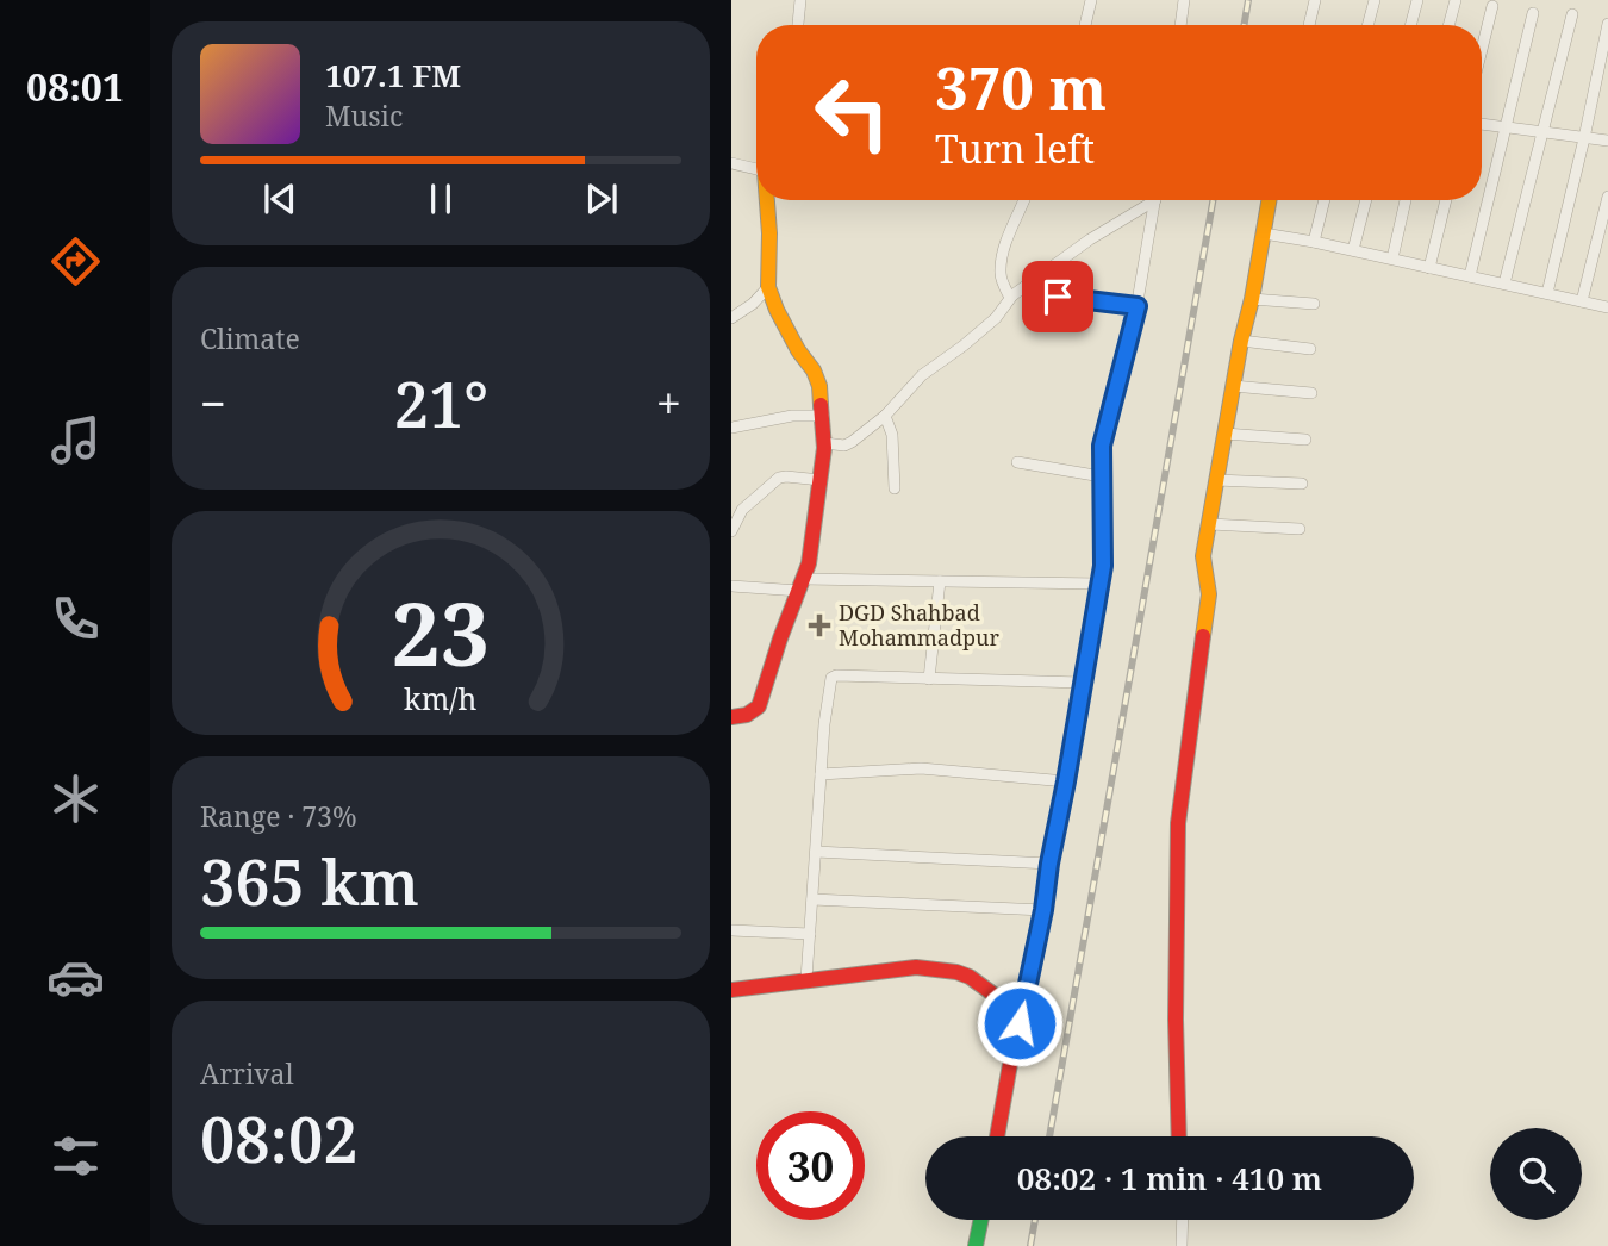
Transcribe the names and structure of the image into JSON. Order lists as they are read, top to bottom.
{
  "places": {
    "health": ["DGD Shahbad Mohammadpur"]
  },
  "page": {
    "tabs": "08:01",
    "turn": ["370 m", "Turn left"],
    "song": ["107.1 FM", "Music"],
    "tile": [
      "Climate",
      ["Range · 73%", "365 km"],
      ["Arrival", "08:02"]
    ],
    "heat": ["−", "21°", "+"],
    "limit": "30",
    "trip": "08:02 · 1 min · 410 m",
    "gauge": ["23", "km/h"]
  }
}
